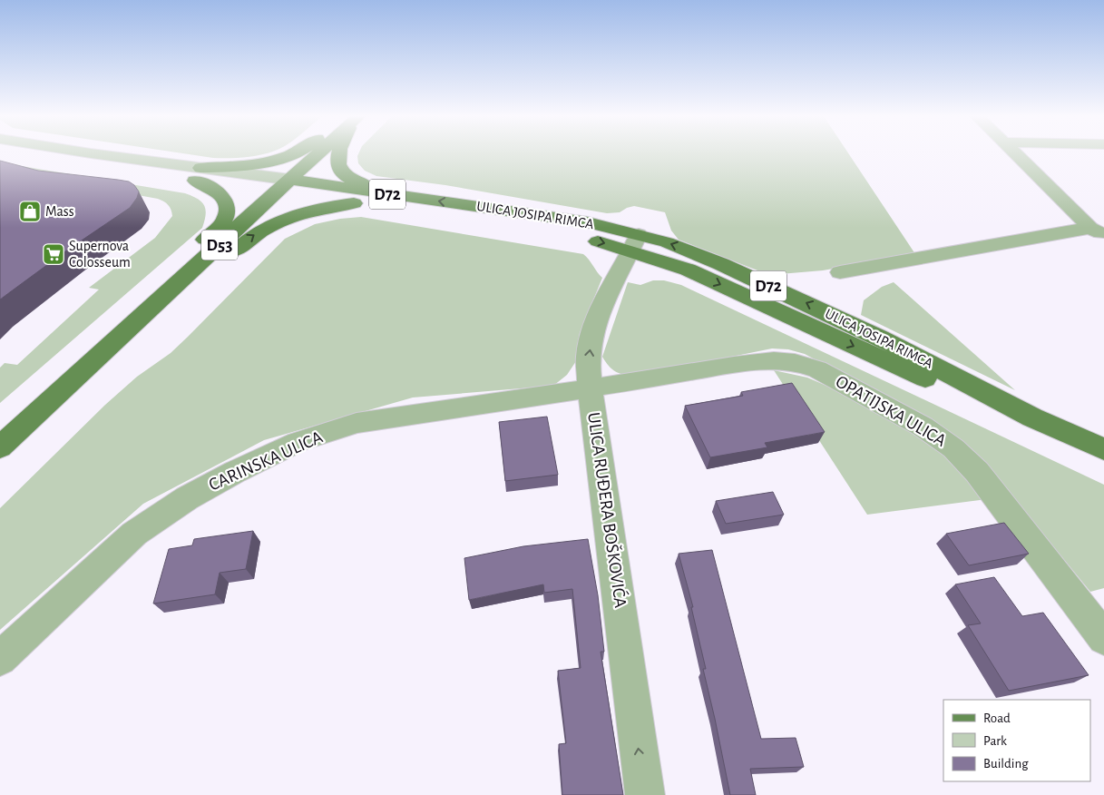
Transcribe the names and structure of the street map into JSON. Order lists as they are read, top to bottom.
{
  "streets": {
    "main road": ["D72", "ULICA JOSIPA RIMCA", "D53"],
    "street": ["OPATIJSKA ULICA", "CARINSKA ULICA", "ULICA RUĐERA BOŠKOVIĆA"]
  },
  "crossings": [
    ["ULICA JOSIPA RIMCA", "D53"],
    ["ULICA JOSIPA RIMCA", "ULICA RUĐERA BOŠKOVIĆA"],
    ["OPATIJSKA ULICA", "CARINSKA ULICA"],
    ["OPATIJSKA ULICA", "ULICA RUĐERA BOŠKOVIĆA"],
    ["CARINSKA ULICA", "ULICA RUĐERA BOŠKOVIĆA"]
  ],
  "one_way": ["ULICA RUĐERA BOŠKOVIĆA"],
  "places": {
    "shop": ["Mass"],
    "supermarket": ["Supernova Colosseum"]
  },
  "legend": ["Road", "Park", "Building"]
}
